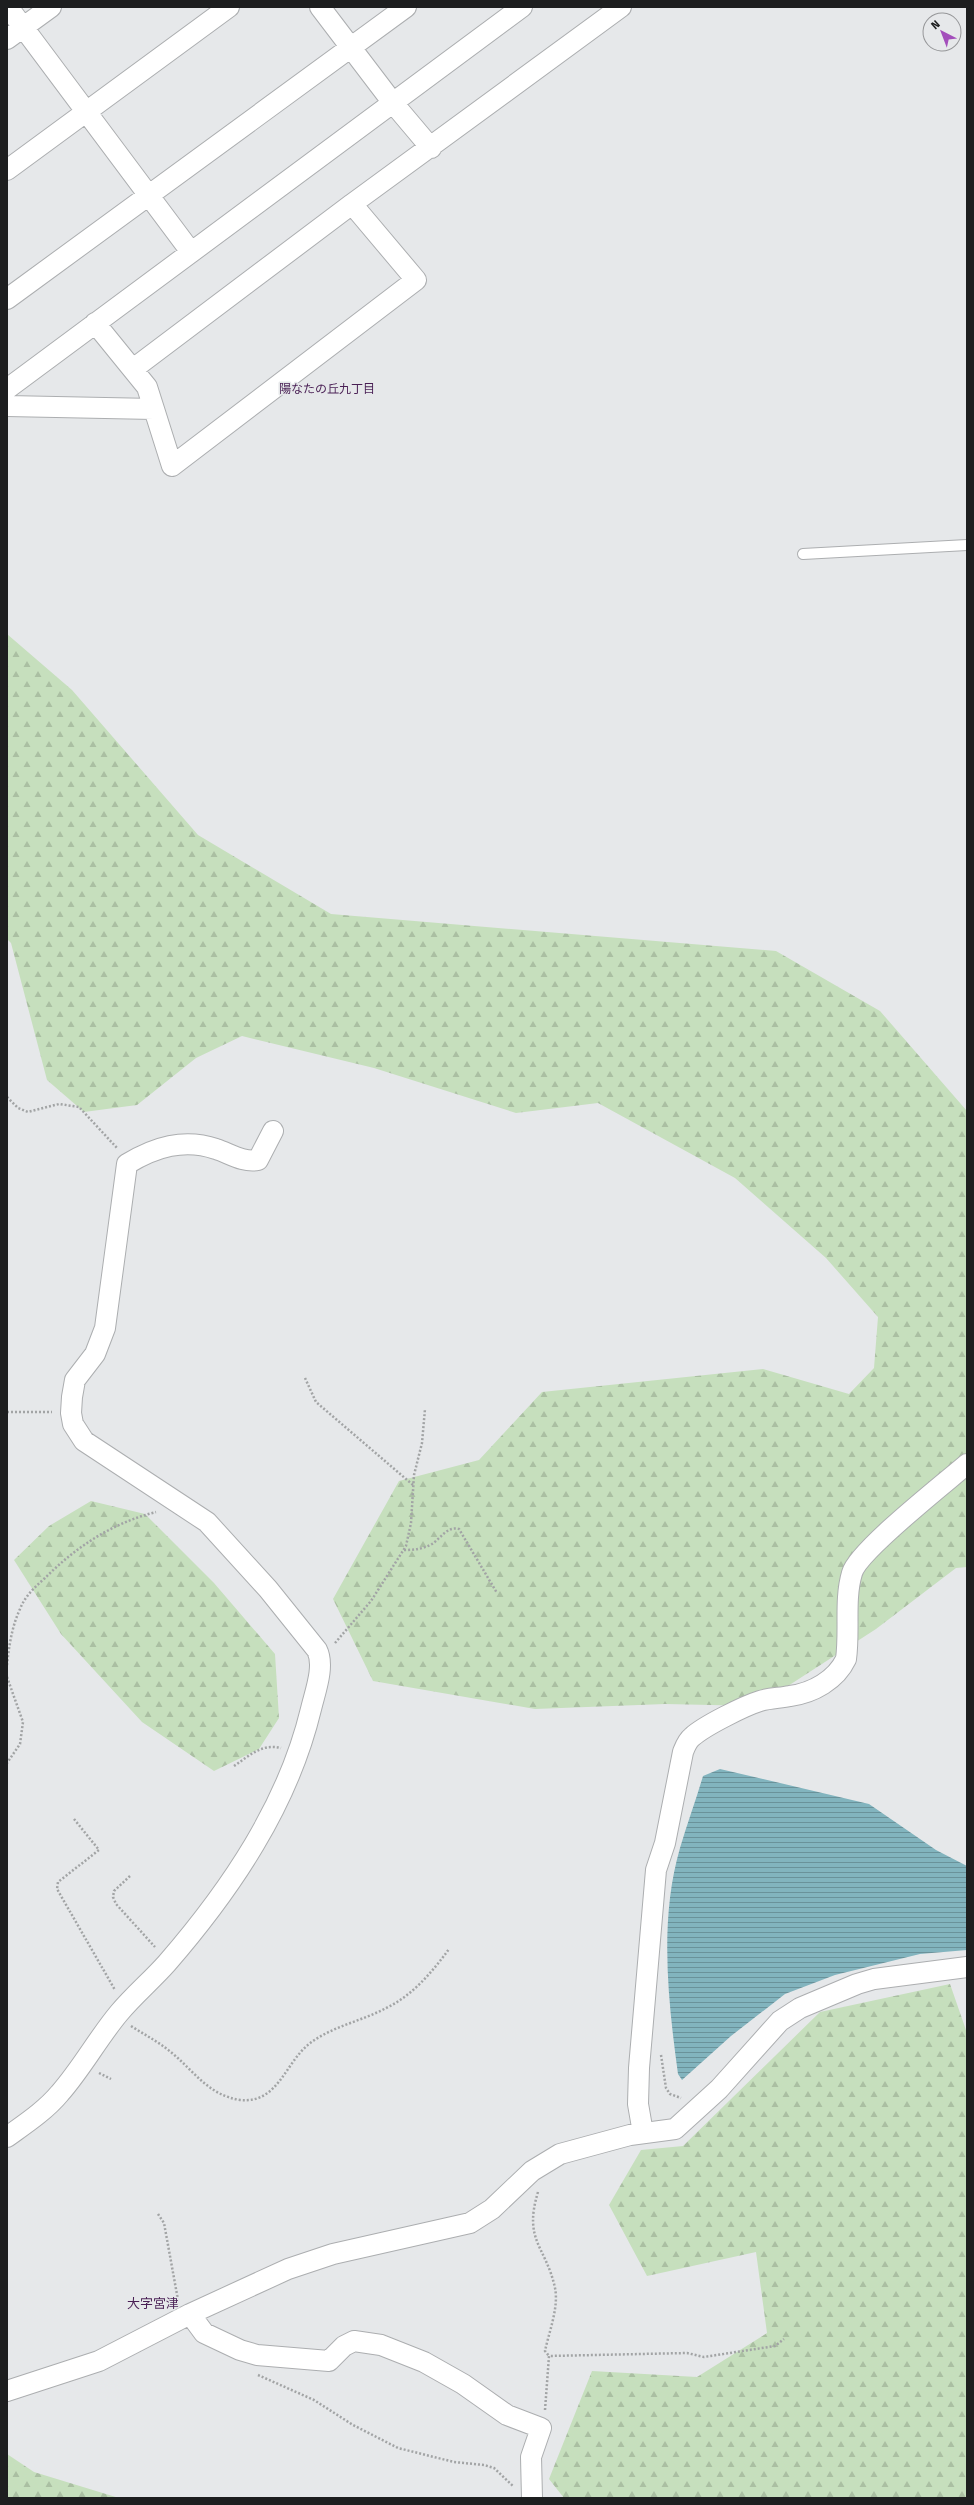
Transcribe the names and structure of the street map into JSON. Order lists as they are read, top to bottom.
{
  "districts": ["陽なたの丘九丁目", "大字宮津"],
  "north": "top left"
}
